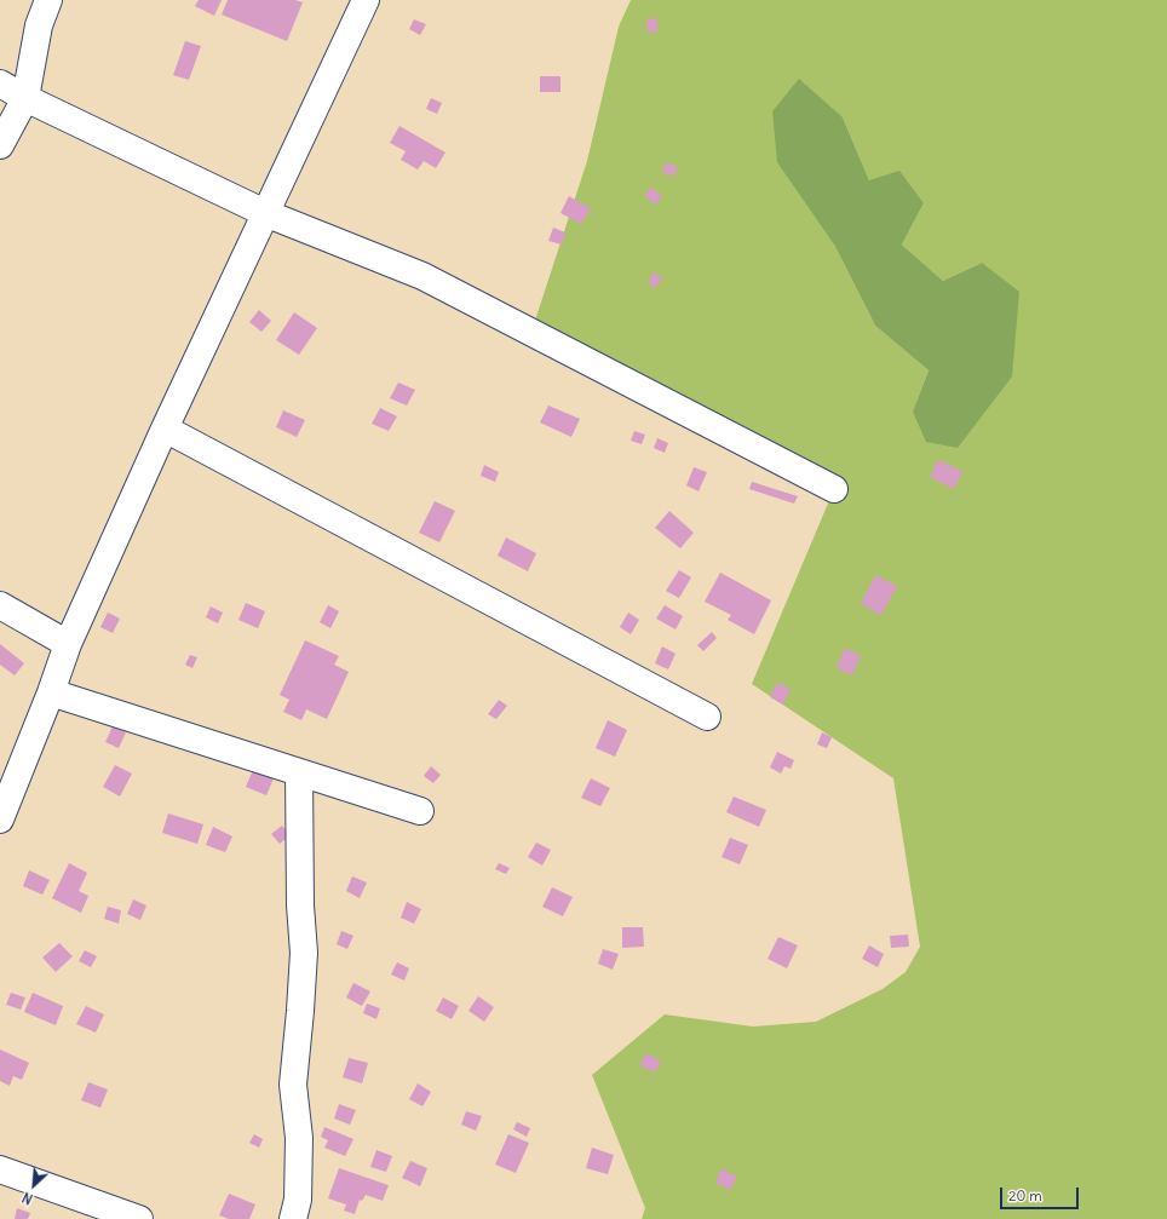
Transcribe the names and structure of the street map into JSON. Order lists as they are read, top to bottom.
{
  "scale_bar": "20 m",
  "north": "bottom left"
}
